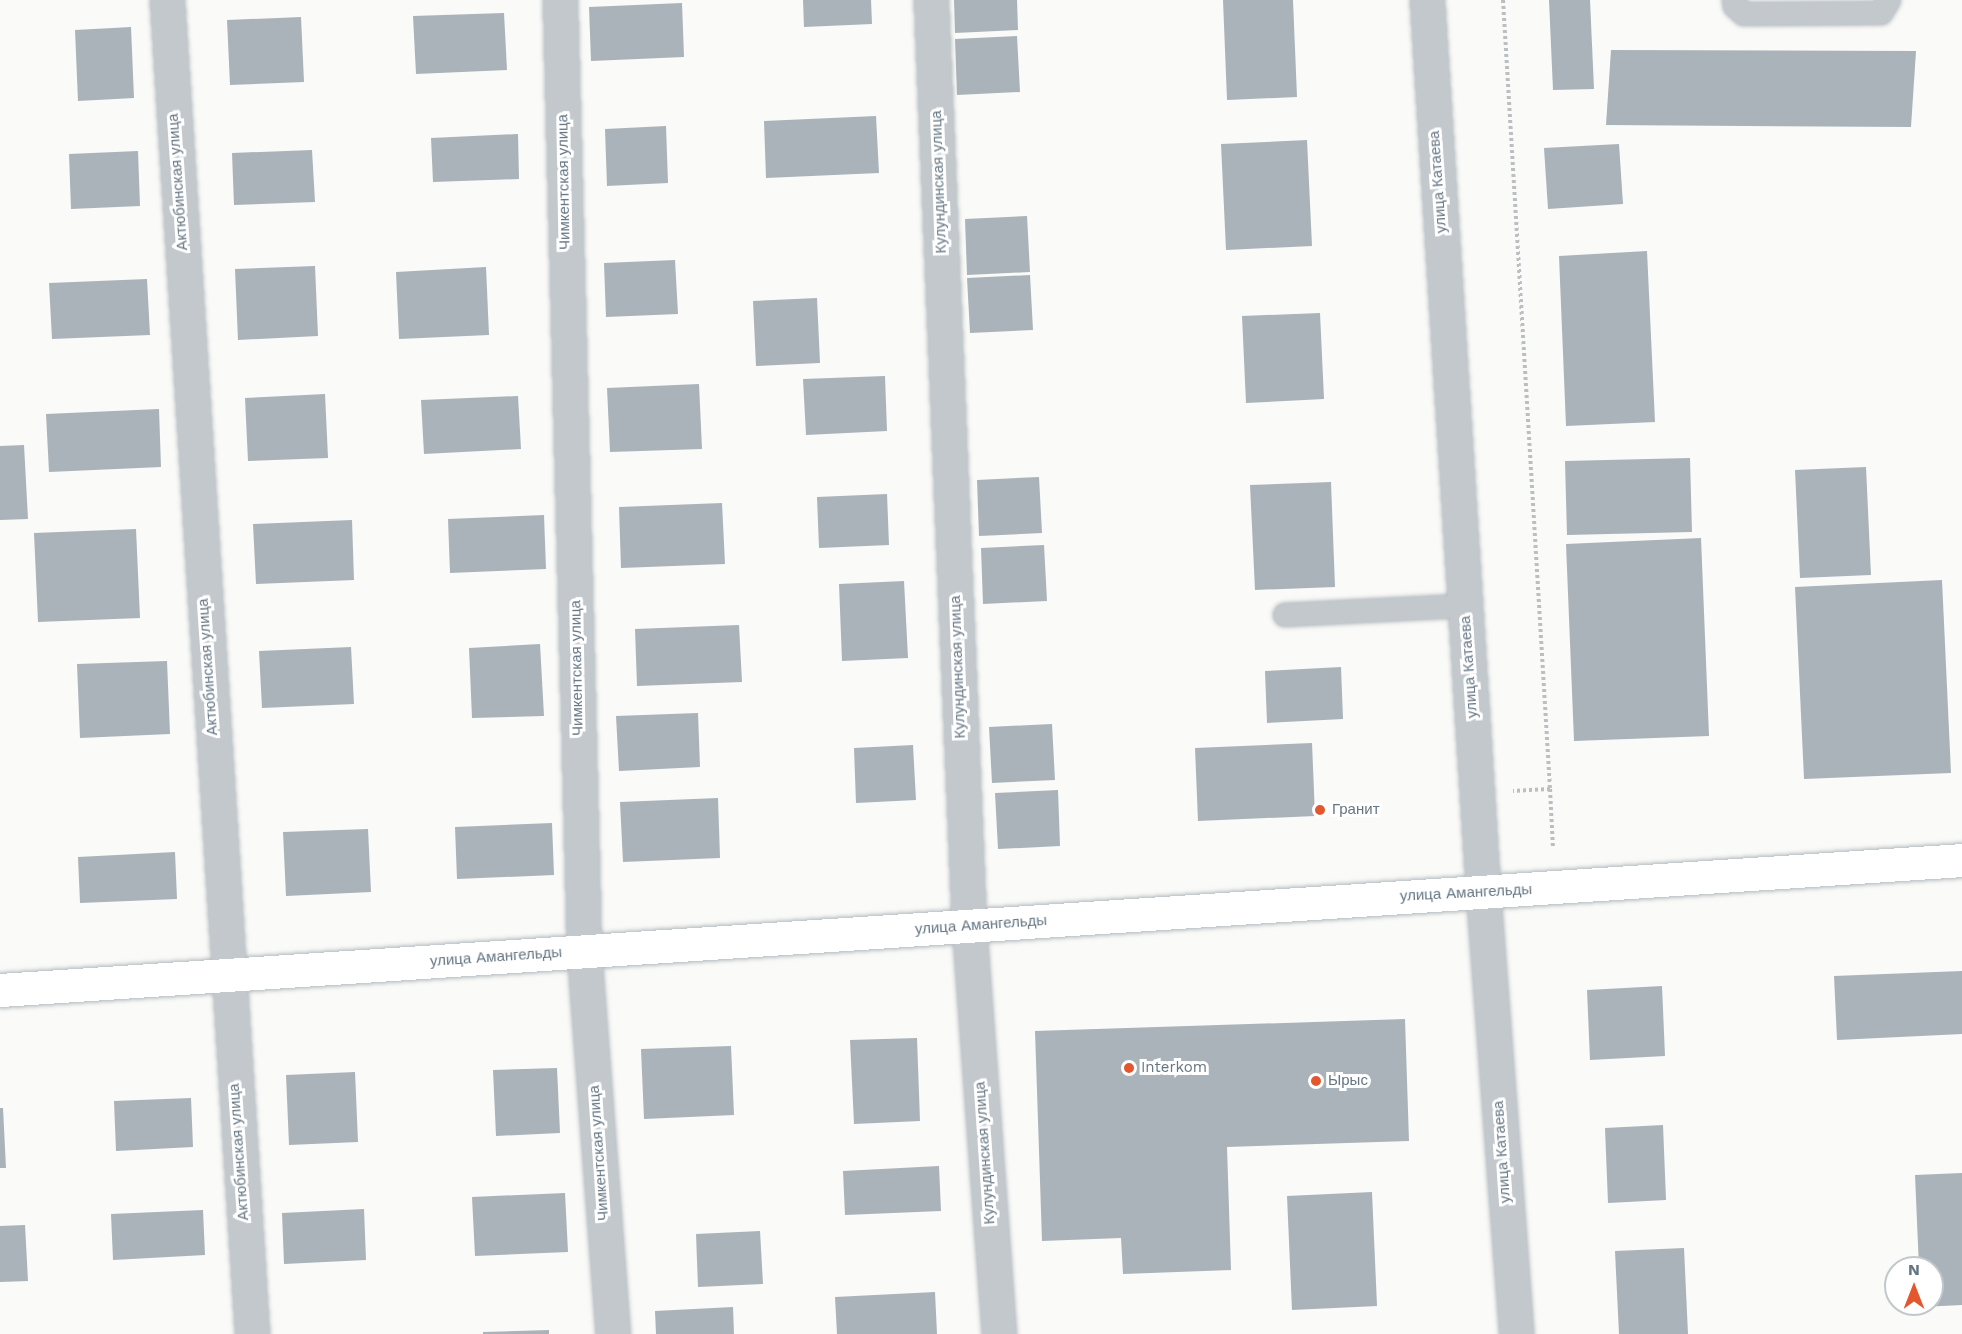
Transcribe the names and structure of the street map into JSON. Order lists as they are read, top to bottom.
{
  "streets": {
    "main road": ["улица Амангельды"],
    "street": [
      "Актюбинская улица",
      "Чимкентская улица",
      "Кулундинская улица",
      "улица Катаева"
    ]
  },
  "crossings": [
    ["Актюбинская улица", "улица Амангельды"],
    ["Чимкентская улица", "улица Амангельды"],
    ["Кулундинская улица", "улица Амангельды"],
    ["улица Катаева", "улица Амангельды"]
  ],
  "places": ["Гранит", "Interkom", "Ырыс"],
  "north": "top"
}
